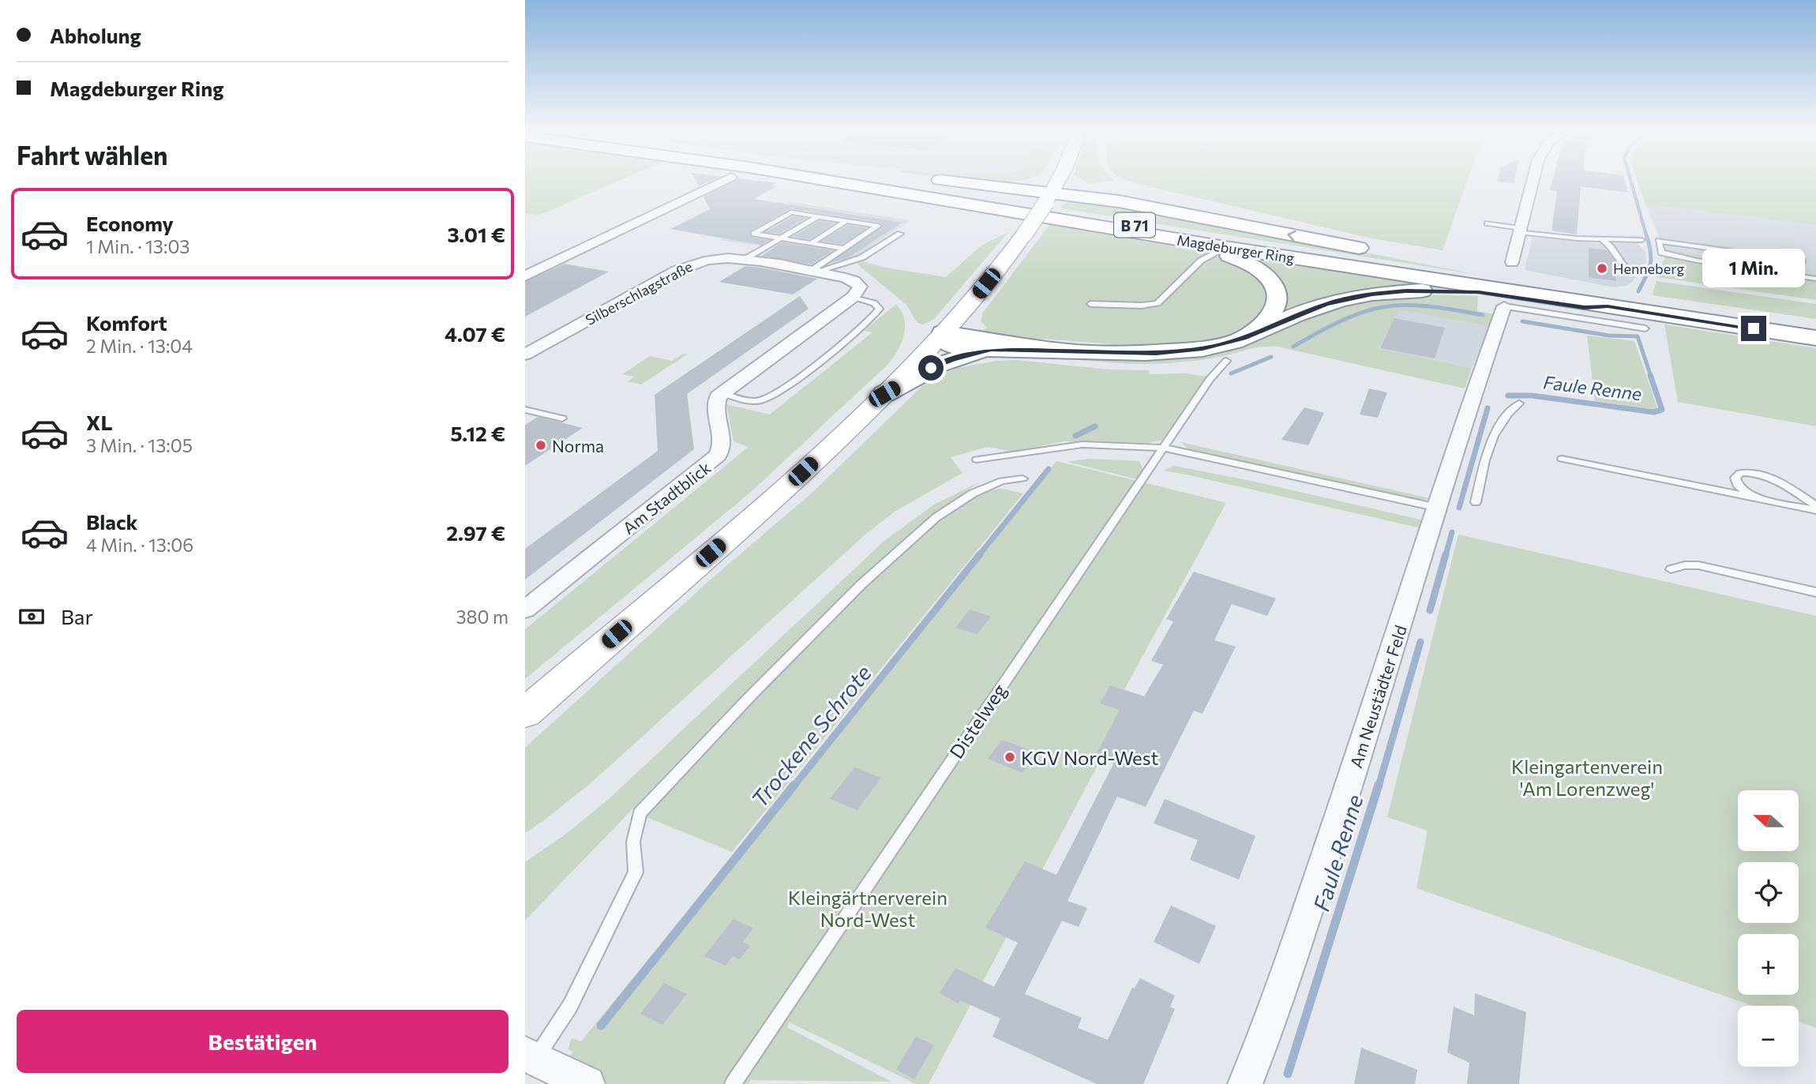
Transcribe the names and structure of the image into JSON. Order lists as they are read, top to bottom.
{
  "streets": {
    "highway": ["B 71", "Magdeburger Ring"],
    "street": ["Silberschlagstraße", "Am Stadtblick", "Am Neustädter Feld"],
    "lane": ["Distelweg"]
  },
  "water": ["Faule Renne", "Trockene Schrote"],
  "parks": ["Kleingartenverein 'Am Lorenzweg'", "Kleingärtnerverein Nord-West"],
  "places": ["Henneberg", "Norma", "KGV Nord-West"],
  "north": "left",
  "page": {
    "banner": ["Abholung", "Magdeburger Ring"],
    "heading": "Fahrt wählen",
    "list": [
      {
        "name": "Economy",
        "note": "1 Min. · 13:03",
        "value": "3.01 €"
      },
      {
        "name": "Komfort",
        "note": "2 Min. · 13:04",
        "value": "4.07 €"
      },
      {
        "name": "XL",
        "note": "3 Min. · 13:05",
        "value": "5.12 €"
      },
      {
        "name": "Black",
        "note": "4 Min. · 13:06",
        "value": "2.97 €"
      }
    ],
    "bubble": "1 Min.",
    "pay": ["Bar", "380 m"],
    "map_buttons": ["+", "−"],
    "buttons": "Bestätigen"
  }
}
